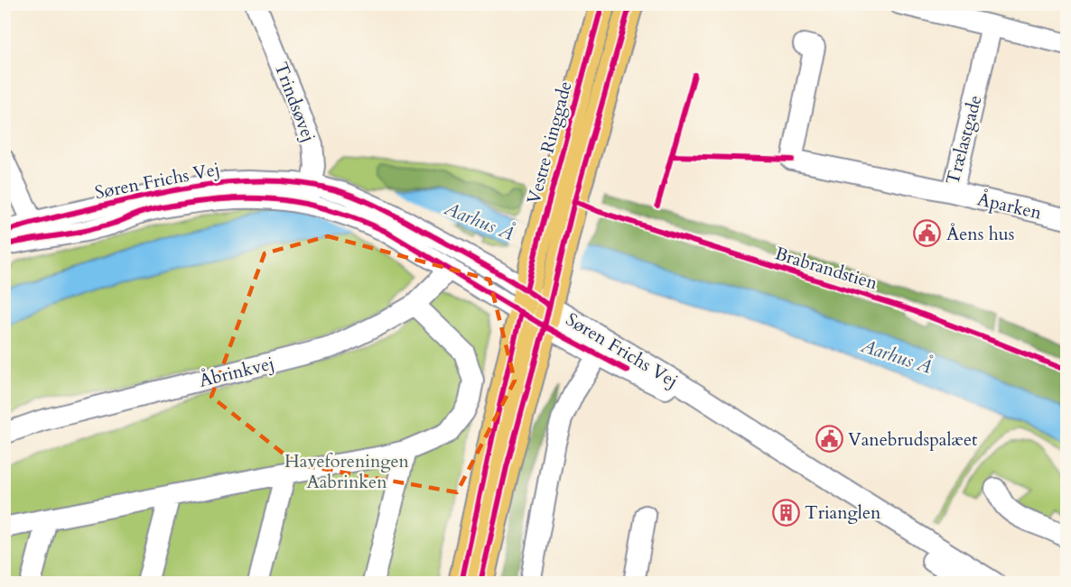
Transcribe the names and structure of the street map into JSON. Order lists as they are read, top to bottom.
{
  "streets": {
    "main road": ["Vestre Ringgade"],
    "street": [
      "Trindsøvej",
      "Trælastgade",
      "Søren Frichs Vej",
      "Åparken",
      "Åbrinkvej"
    ],
    "cycle path": ["Brabrandstien"]
  },
  "crossings": [
    ["Trindsøvej", "Søren Frichs Vej"],
    ["Trælastgade", "Åparken"],
    ["Vestre Ringgade", "Søren Frichs Vej"],
    ["Søren Frichs Vej", "Åbrinkvej"]
  ],
  "water": ["Aarhus Å"],
  "parks": ["Haveforeningen Aabrinken"],
  "places": {
    "public building": ["Åens hus", "Vanebrudspalæet"],
    "building": ["Trianglen"]
  }
}
